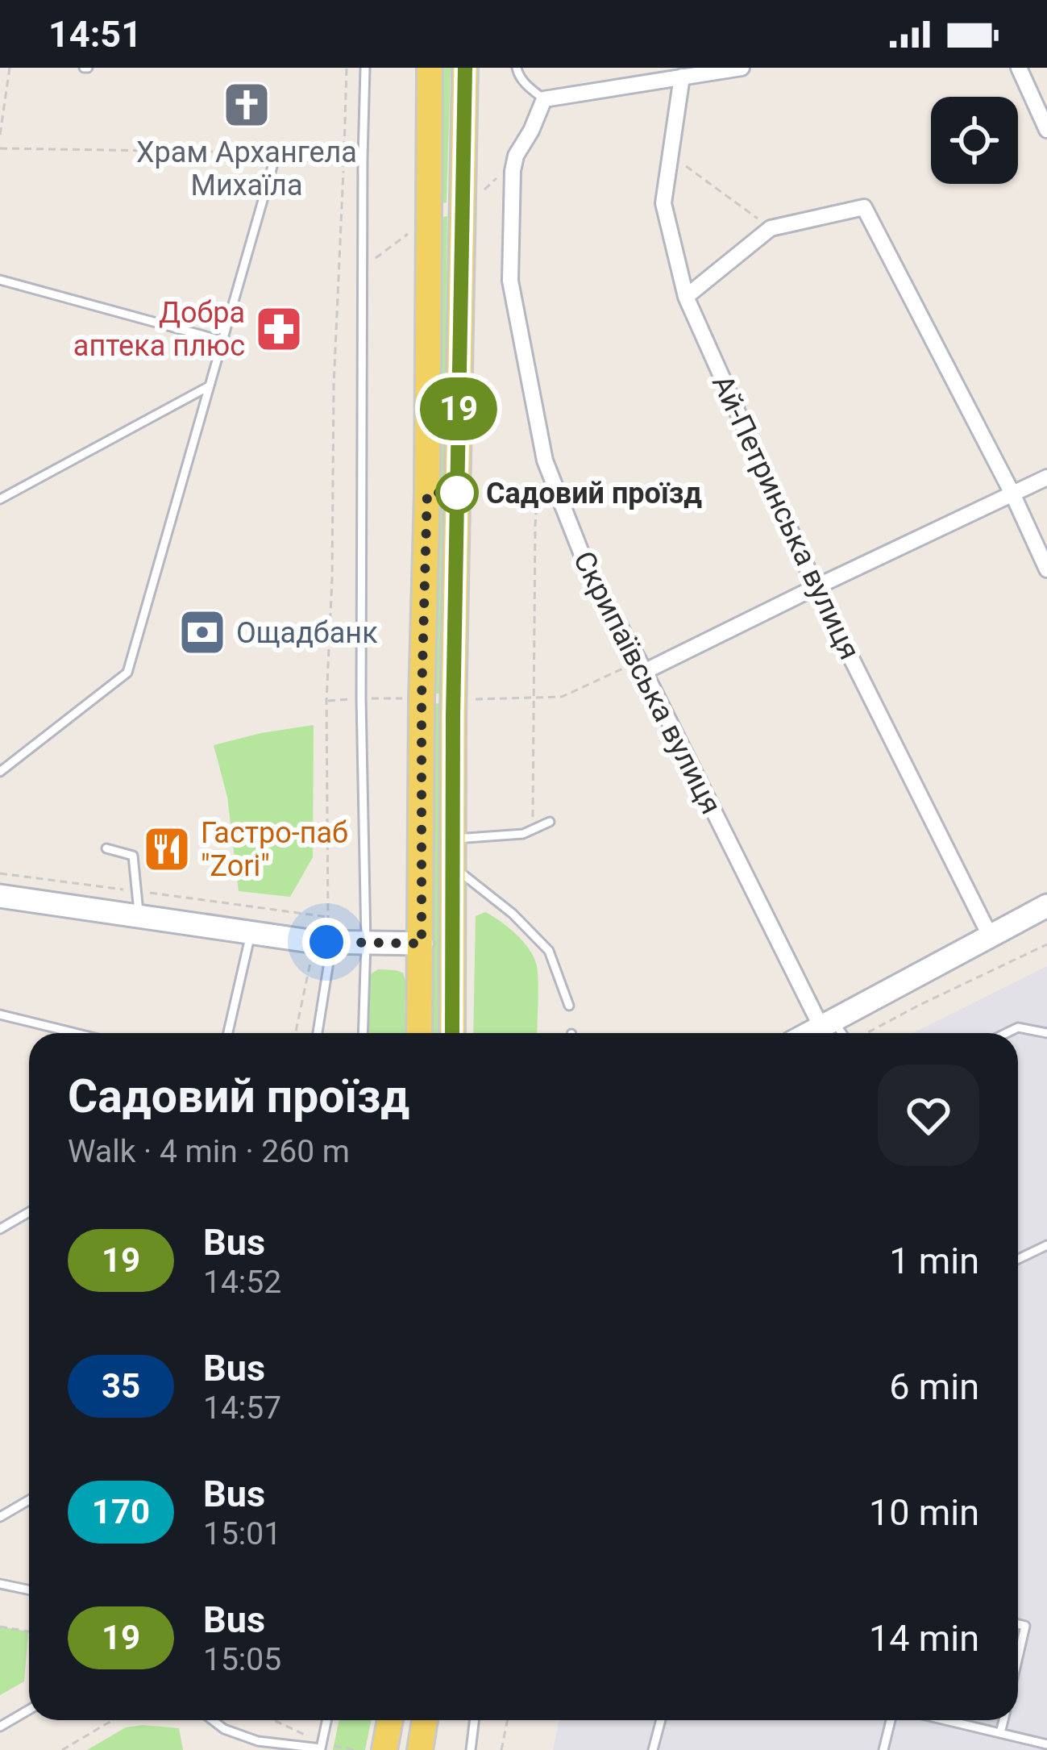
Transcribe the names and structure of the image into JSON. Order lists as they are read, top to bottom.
{
  "streets": {
    "street": ["Ай-Петринська вулиця", "Скрипаївська вулиця"]
  },
  "places": {
    "church": ["Храм Архангела Михаїла"],
    "pharmacy": ["Добра аптека плюс"],
    "other": ["Садовий проїзд"],
    "bank": ["Ощадбанк"],
    "restaurant": ["Гастро-паб \"Zori\""]
  },
  "lines": ["bus line 19"],
  "page": {
    "status": "14:51",
    "on_map": "19",
    "heading": ["Садовий проїзд", "Walk · 4 min · 260 m"],
    "list": [
      {
        "mark": "19",
        "name": "Bus",
        "note": "14:52",
        "value": "1 min"
      },
      {
        "mark": "35",
        "name": "Bus",
        "note": "14:57",
        "value": "6 min"
      },
      {
        "mark": "170",
        "name": "Bus",
        "note": "15:01",
        "value": "10 min"
      },
      {
        "mark": "19",
        "name": "Bus",
        "note": "15:05",
        "value": "14 min"
      }
    ]
  }
}
